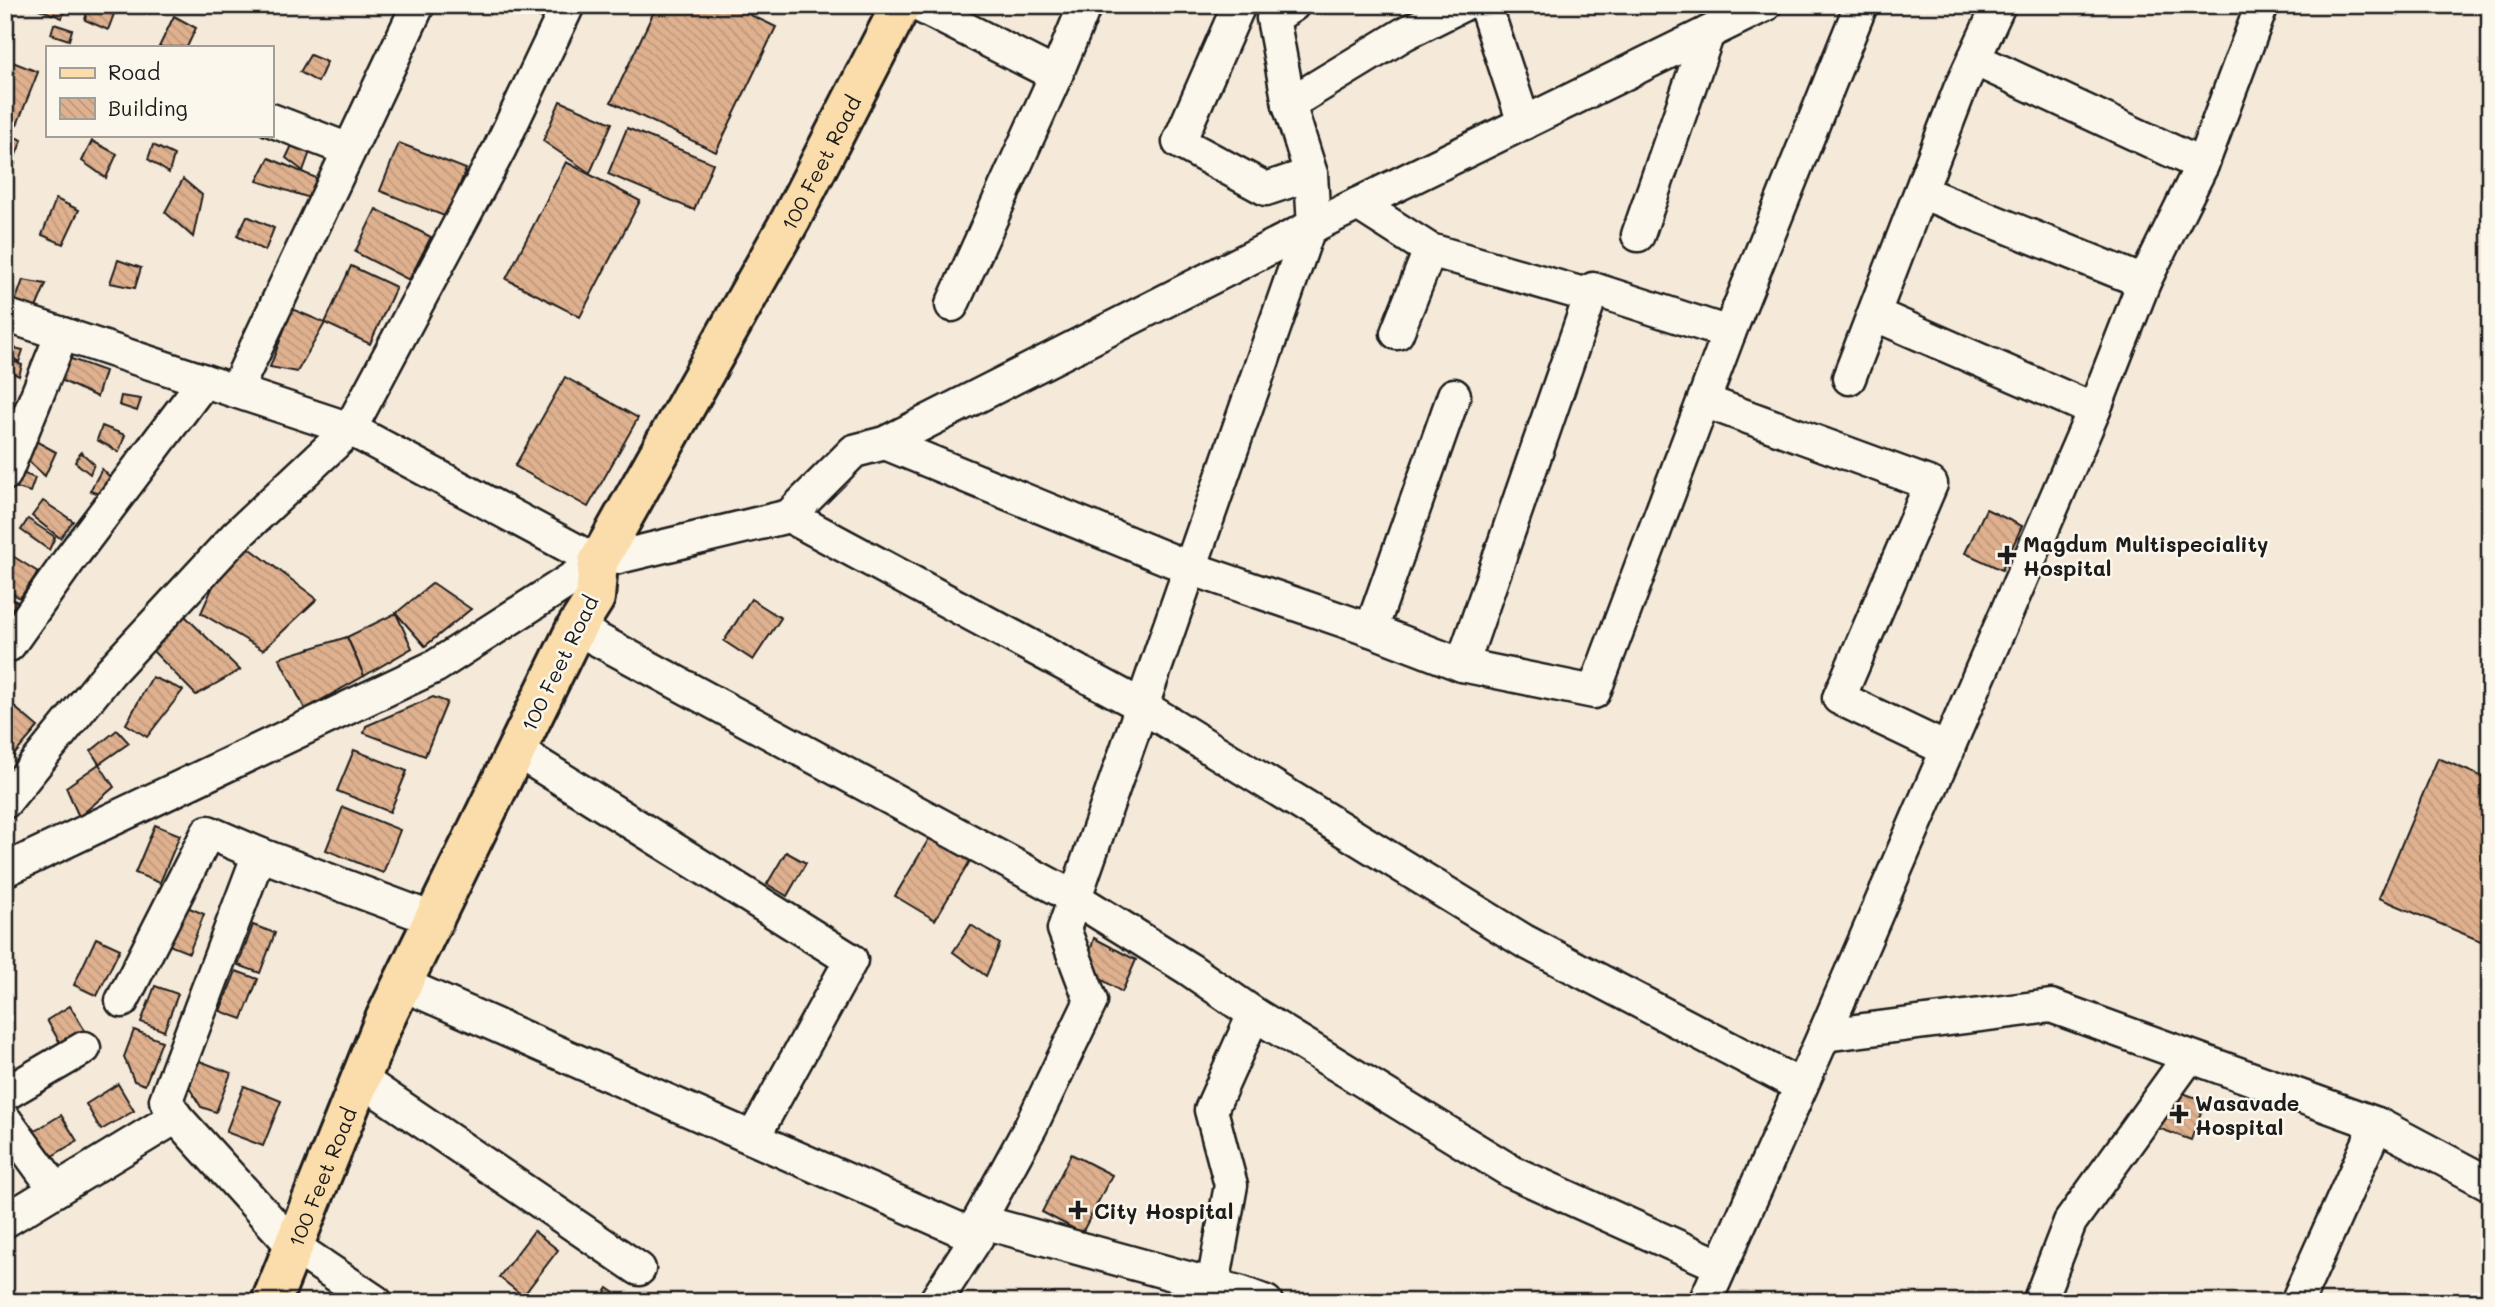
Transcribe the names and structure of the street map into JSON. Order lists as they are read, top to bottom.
{
  "streets": {
    "main road": ["100 Feet Road"]
  },
  "places": {
    "health": ["Magdum Multispeciality Hospital", "Wasavade Hospital", "City Hospital"]
  },
  "legend": ["Road", "Building"]
}
